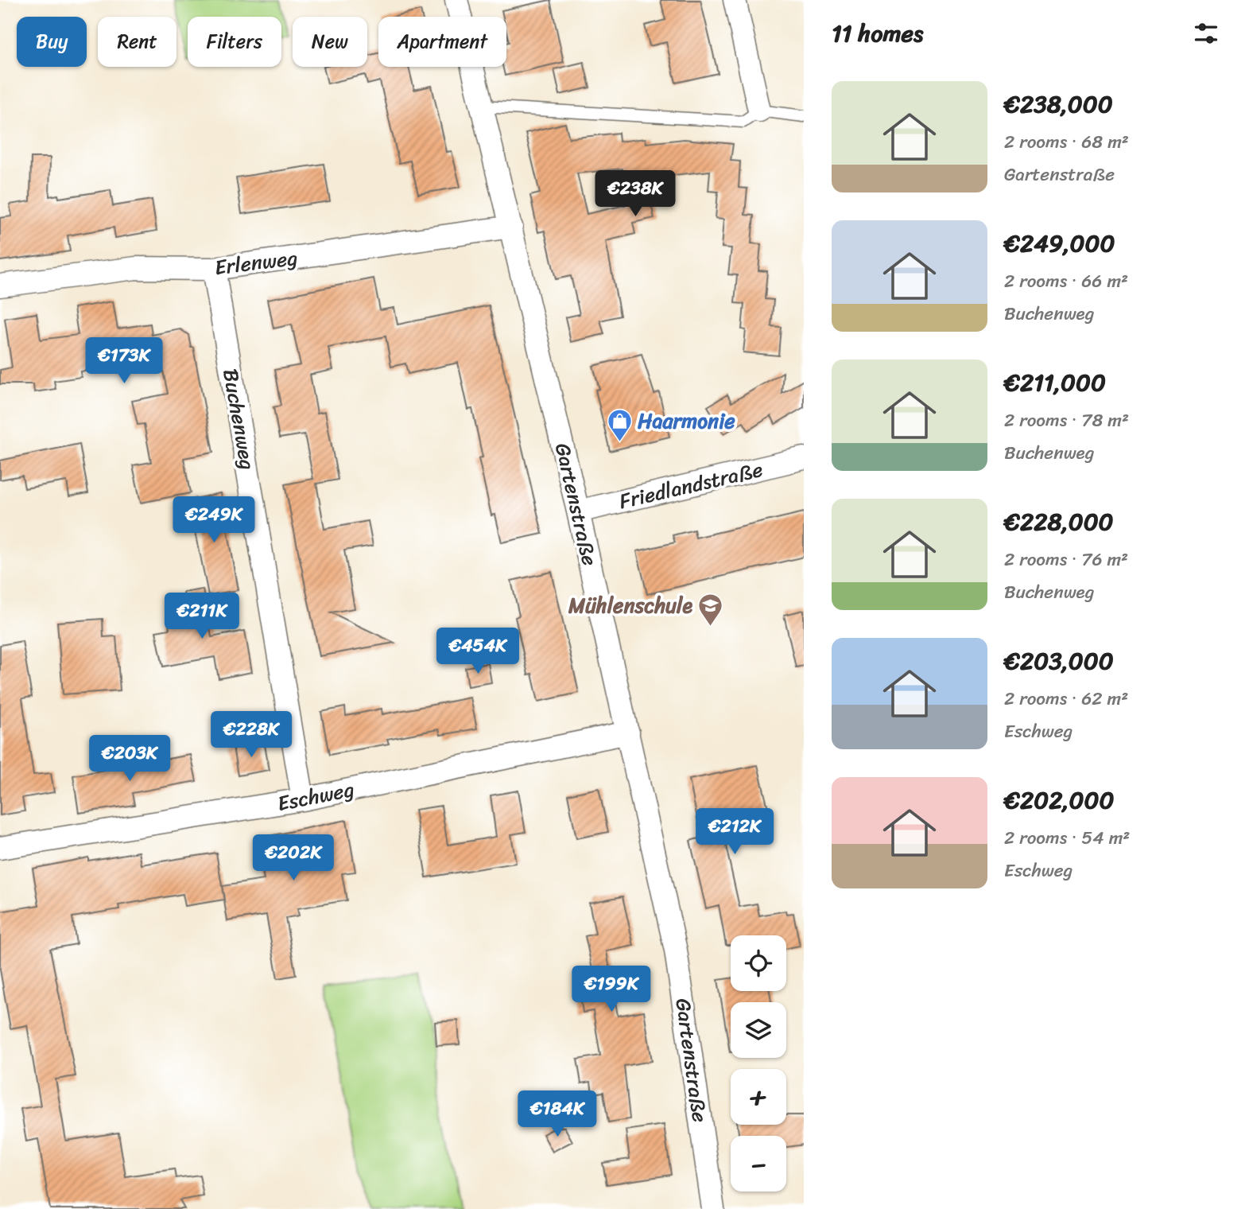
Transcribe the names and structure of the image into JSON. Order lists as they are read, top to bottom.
{
  "streets": {
    "street": [
      "Erlenweg",
      "Buchenweg",
      "Friedlandstraße",
      "Gartenstraße",
      "Eschweg"
    ]
  },
  "crossings": [
    ["Erlenweg", "Buchenweg"],
    ["Erlenweg", "Gartenstraße"],
    ["Buchenweg", "Eschweg"],
    ["Friedlandstraße", "Gartenstraße"],
    ["Gartenstraße", "Eschweg"]
  ],
  "places": {
    "shop": ["Haarmonie"],
    "school or university": ["Mühlenschule"]
  },
  "page": {
    "heading": "11 homes",
    "chip": [
      "Buy",
      "Rent",
      "Filters",
      "New",
      "Apartment"
    ],
    "list": [
      {
        "name": "€238,000",
        "note": "2 rooms · 68 m² · Gartenstraße"
      },
      {
        "name": "€249,000",
        "note": "2 rooms · 66 m² · Buchenweg"
      },
      {
        "name": "€211,000",
        "note": "2 rooms · 78 m² · Buchenweg"
      },
      {
        "name": "€228,000",
        "note": "2 rooms · 76 m² · Buchenweg"
      },
      {
        "name": "€203,000",
        "note": "2 rooms · 62 m² · Eschweg"
      },
      {
        "name": "€202,000",
        "note": "2 rooms · 54 m² · Eschweg"
      }
    ],
    "price": [
      "€238K",
      "€173K",
      "€249K",
      "€211K",
      "€454K",
      "€228K",
      "€203K",
      "€212K",
      "€202K",
      "€199K",
      "€184K"
    ],
    "map_buttons": ["+", "−"]
  }
}
